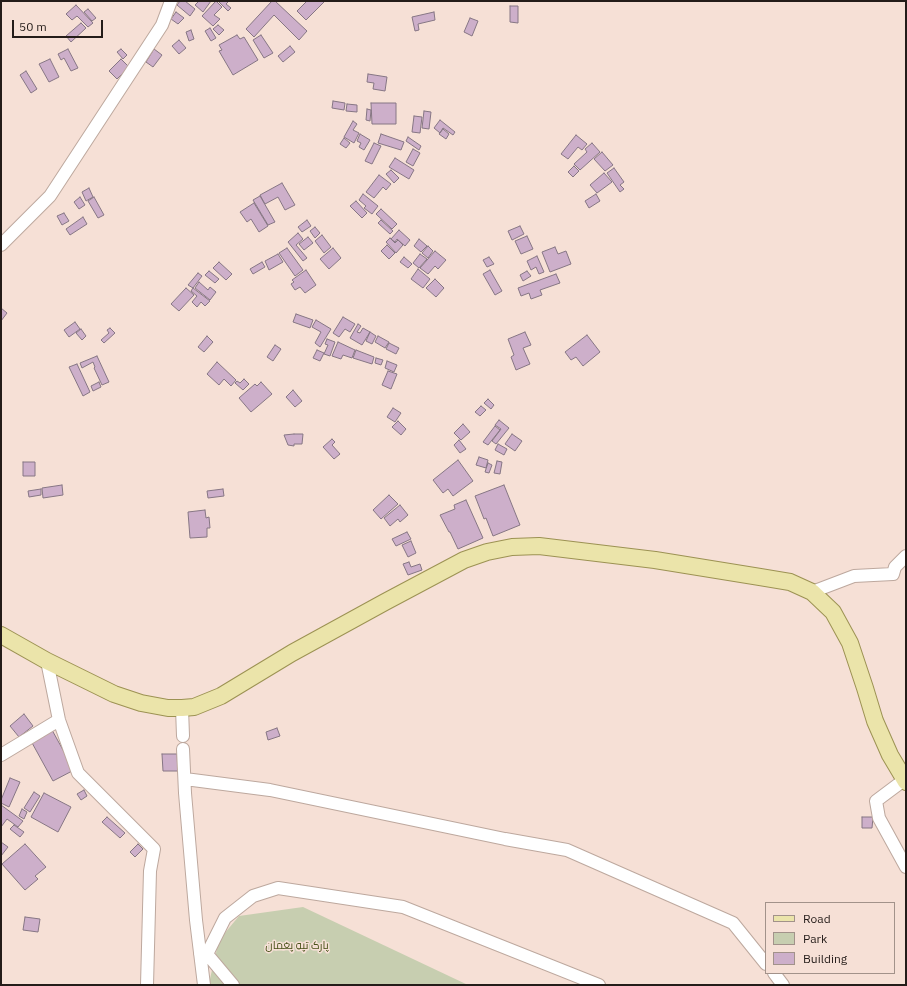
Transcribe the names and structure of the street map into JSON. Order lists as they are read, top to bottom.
{
  "parks": ["پارک تپهِ پغمان"],
  "legend": ["Road", "Park", "Building"],
  "scale_bar": "50 m"
}
